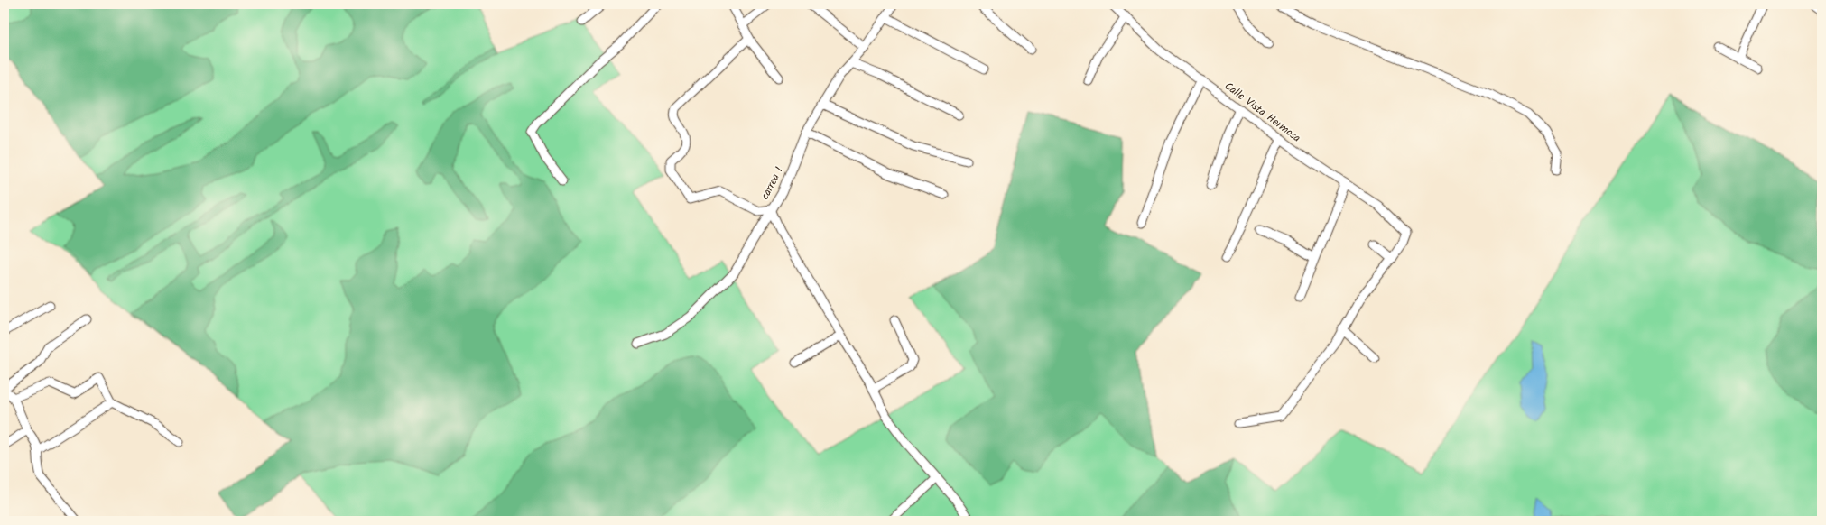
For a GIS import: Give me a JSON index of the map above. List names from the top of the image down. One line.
{"streets":{"street":["Calle Vista Hermosa","carrea 1"]}}
